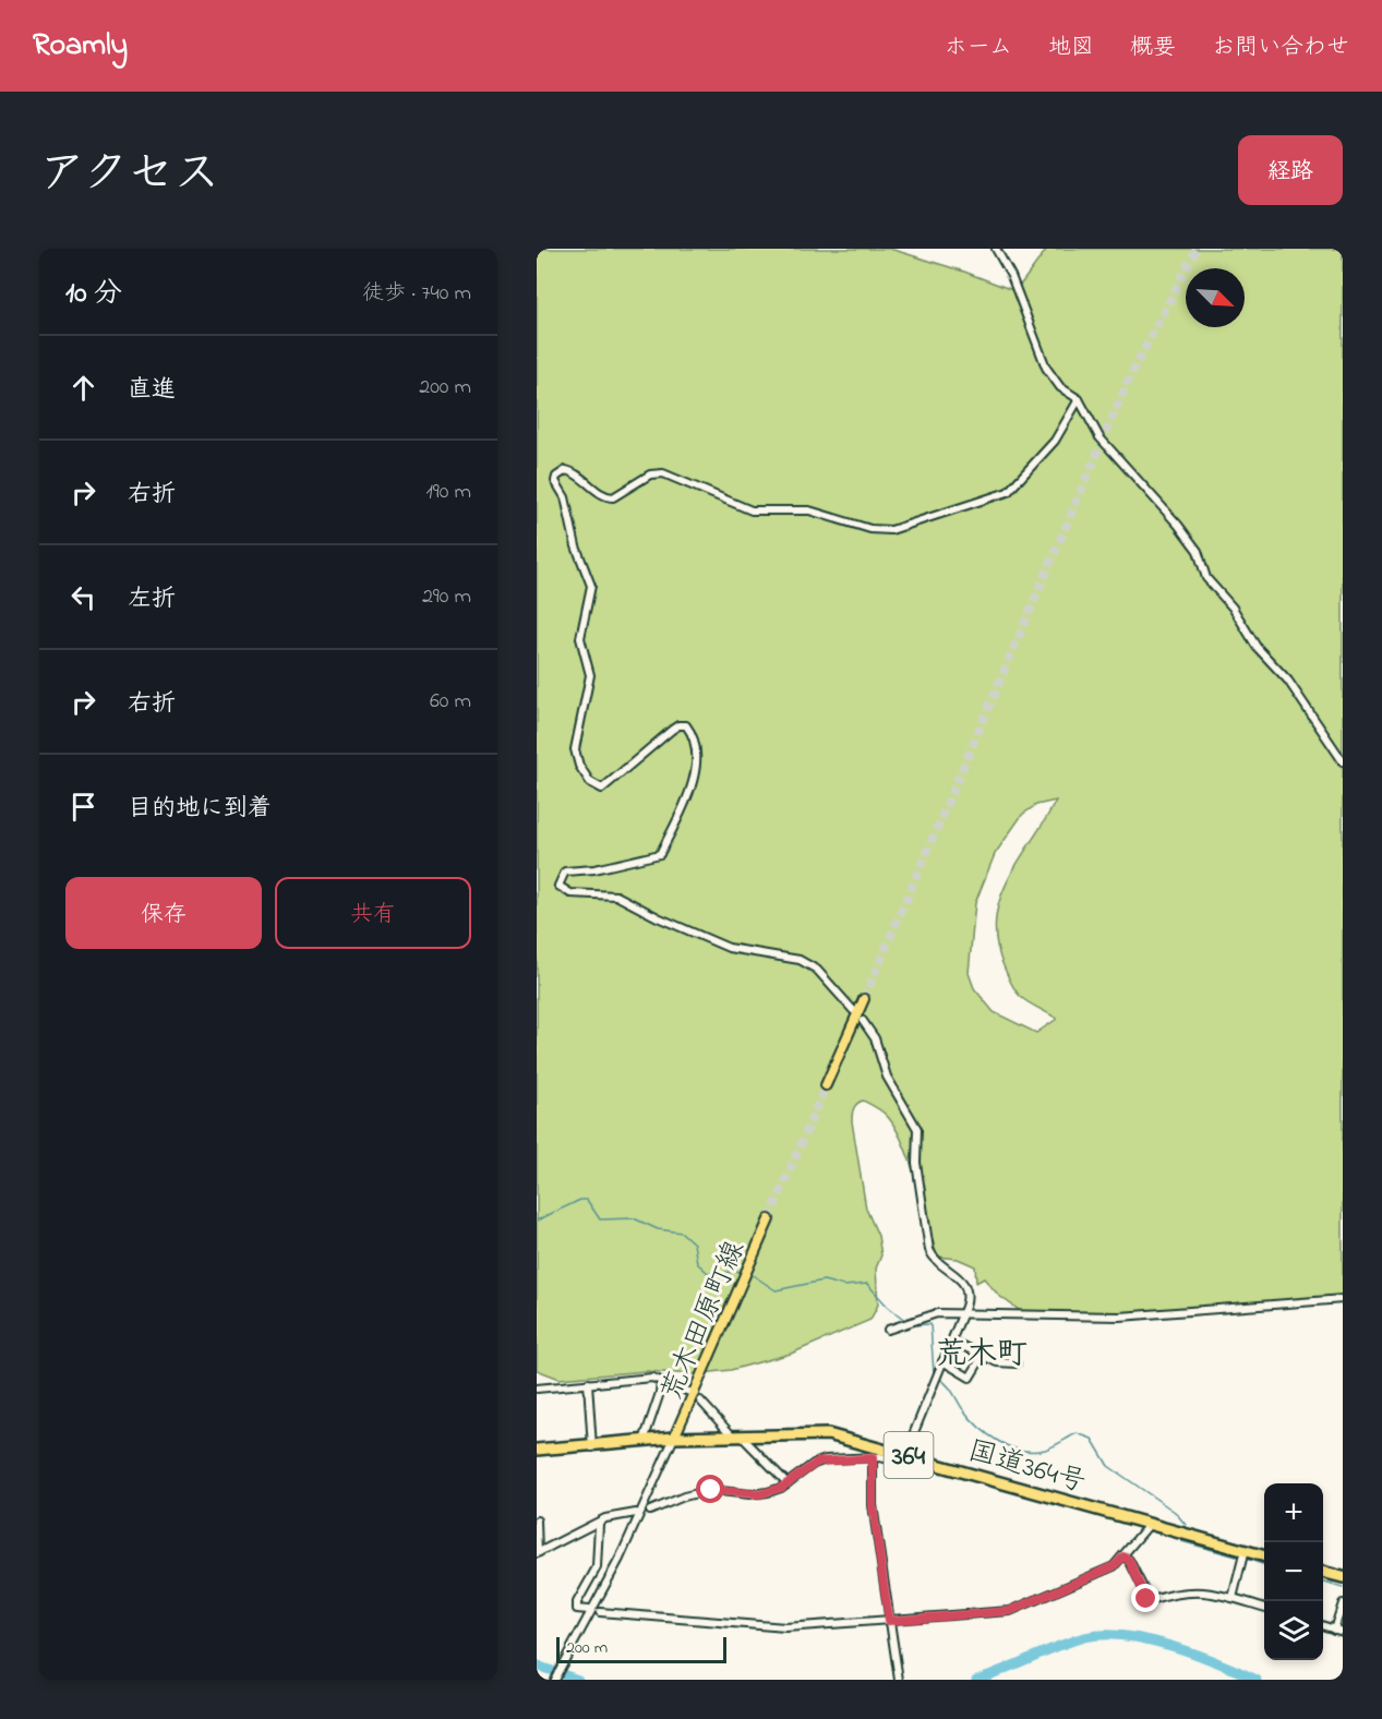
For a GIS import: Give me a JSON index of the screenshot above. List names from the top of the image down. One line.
{"streets":{"highway":["364","国道364号"],"main road":["荒木田原町線"]},"crossings":[["荒木田原町線","国道364号"]],"districts":["荒木町"],"scale_bar":"200 m","north":"bottom right","page":{"header":"Roamly","nav":["ホーム","地図","概要","お問い合わせ"],"title":"アクセス","buttons":["経路",["保存","共有"]],"heading":["10 分","徒歩 · 740 m"],"list":[["直進","200 m"],["右折","190 m"],["左折","290 m"],["右折","60 m"],"目的地に到着"],"map_buttons":["+","−"],"scale":"200 m"}}
